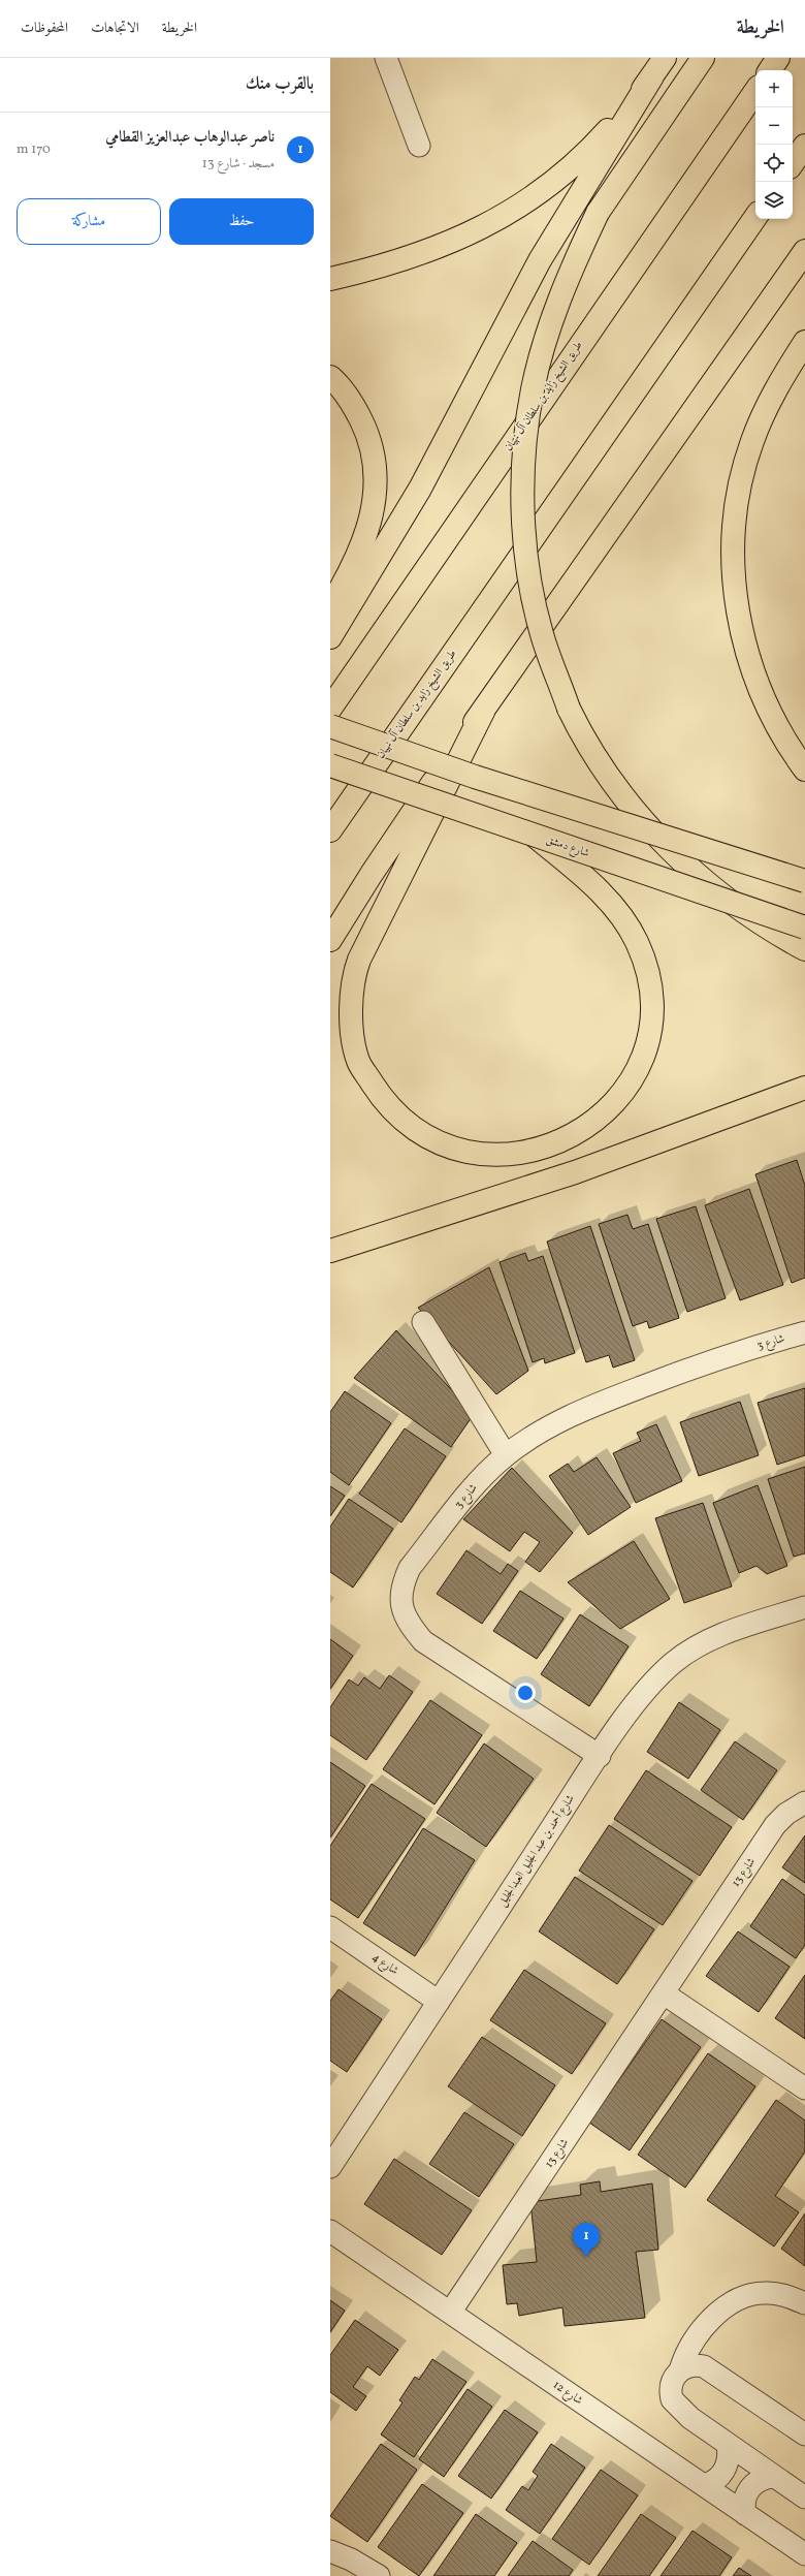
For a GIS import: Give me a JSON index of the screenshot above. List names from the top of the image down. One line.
{"streets":{"main road":["طريق الشيخ زايد بن سلطان آل نهيان","شارع دمشق"],"street":["شارع 3","شارع أحمد بن عبد الجليل العبدالجليل","شارع 13","شارع 4","شارع 12"]},"crossings":[["شارع 3","شارع أحمد بن عبد الجليل العبدالجليل"],["شارع أحمد بن عبد الجليل العبدالجليل","شارع 4"],["شارع 13","شارع 12"]],"page":{"header":"الخريطة","nav":["الخريطة","الاتجاهات","المحفوظات"],"heading":"بالقرب منك","map_buttons":["+","−"],"list":[{"mark":"1","name":"ناصر عبدالوهاب عبدالعزيز القطامي","note":"مسجد · شارع 13","value":"170 m"}],"buttons":["حفظ","مشاركة"],"pins":"1"}}
